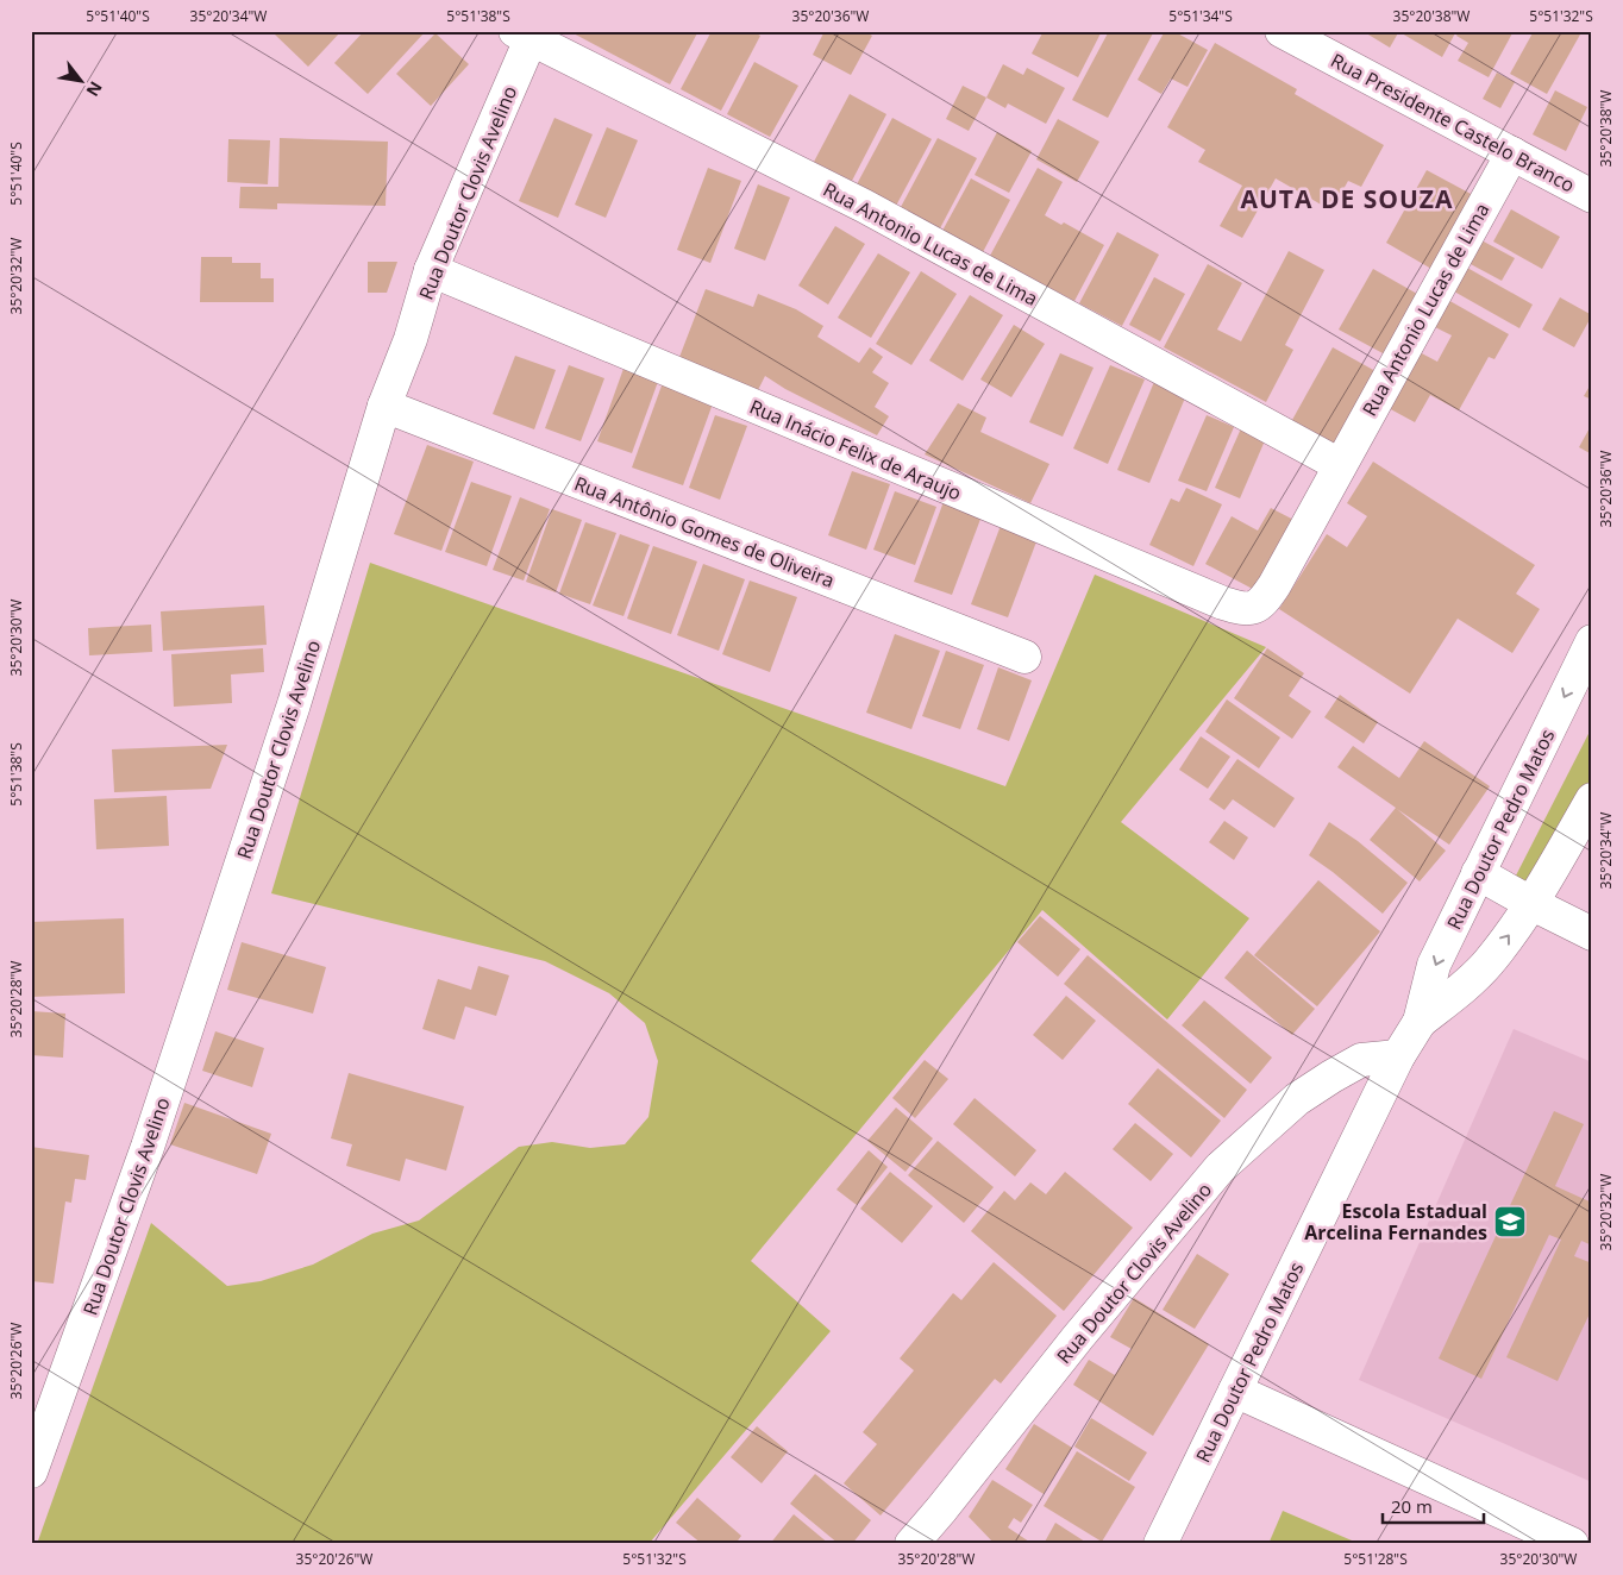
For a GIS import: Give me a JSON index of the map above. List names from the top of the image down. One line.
{"streets":{"street":["Rua Presidente Castelo Branco","Rua Doutor Clovis Avelino","Rua Antonio Lucas de Lima","Rua Inácio Felix de Araujo","Rua Antônio Gomes de Oliveira","Rua Doutor Pedro Matos"]},"crossings":[["Rua Presidente Castelo Branco","Rua Antonio Lucas de Lima"],["Rua Doutor Clovis Avelino","Rua Antonio Lucas de Lima"],["Rua Doutor Clovis Avelino","Rua Inácio Felix de Araujo"],["Rua Doutor Clovis Avelino","Rua Antônio Gomes de Oliveira"],["Rua Doutor Clovis Avelino","Rua Doutor Pedro Matos"],["Rua Antonio Lucas de Lima","Rua Inácio Felix de Araujo"]],"districts":["AUTA DE SOUZA"],"places":{"school or university":["Escola Estadual Arcelina Fernandes"]},"scale_bar":"20 m","north":"bottom right","coordinates":["5°51'40\"S","35°20'34\"W","5°51'38\"S","35°20'36\"W","5°51'34\"S","35°20'38\"W","5°51'32\"S","35°20'32\"W","35°20'30\"W","35°20'28\"W","35°20'26\"W","5°51'28\"S"]}
